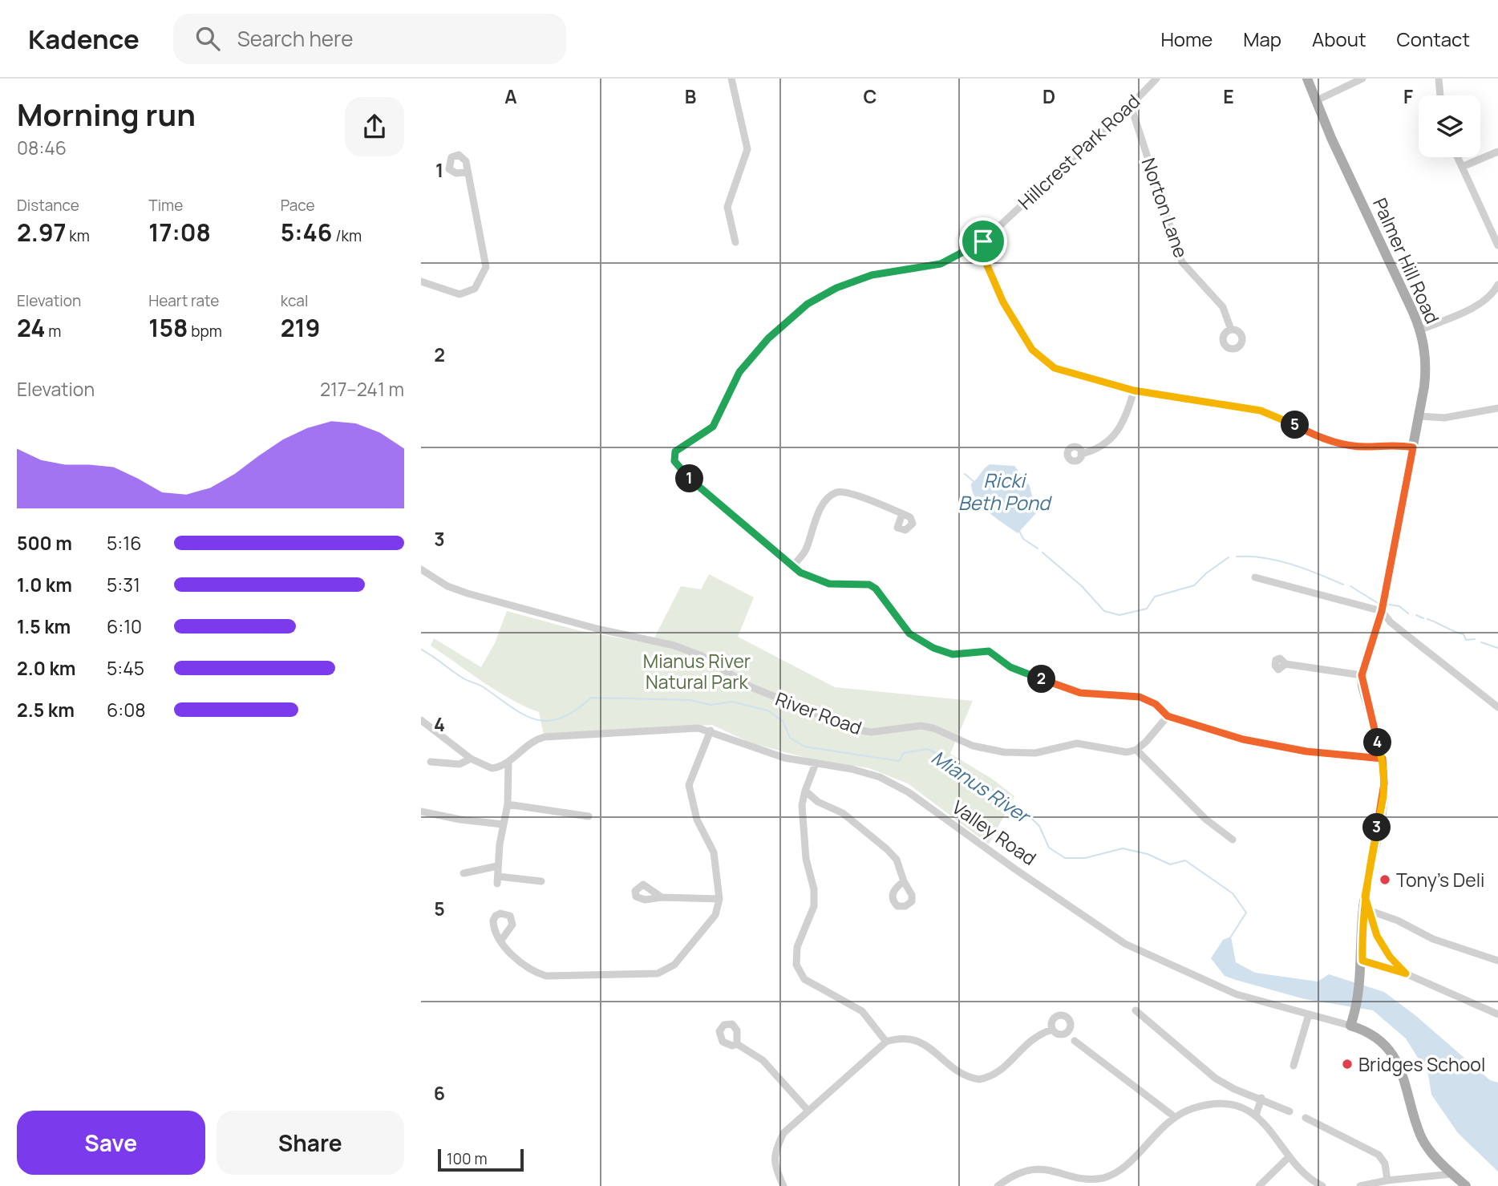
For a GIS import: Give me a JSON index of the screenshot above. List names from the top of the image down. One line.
{"streets":{"main road":["Palmer Hill Road","Valley Road"],"street":["Hillcrest Park Road","Norton Lane","River Road"]},"crossings":[["Hillcrest Park Road","Norton Lane"],["Palmer Hill Road","Valley Road"]],"water":["Ricki Beth Pond","Mianus River"],"parks":["Mianus River Natural Park"],"places":["Tony's Deli","Bridges School"],"scale_bar":"100 m","page":{"header":"Kadence","search":"Search here","nav":["Home","Map","About","Contact"],"heading":["Morning run","08:46"],"stats":[["Distance","2.97 km"],["Time","17:08"],["Pace","5:46 /km"],["Elevation","24 m"],["Heart rate","158 bpm"],["kcal","219"]],"chart":["Elevation","217–241 m"],"pins":["5","1","2","4","3"],"list":[{"name":"500 m","note":"5:16"},{"name":"1.0 km","note":"5:31"},{"name":"1.5 km","note":"6:10"},{"name":"2.0 km","note":"5:45"},{"name":"2.5 km","note":"6:08"}],"buttons":["Save","Share"],"scale":"100 m"},"grid":{"columns":["A","B","C","D","E","F"],"rows":["1","2","3","4","5","6"]}}
